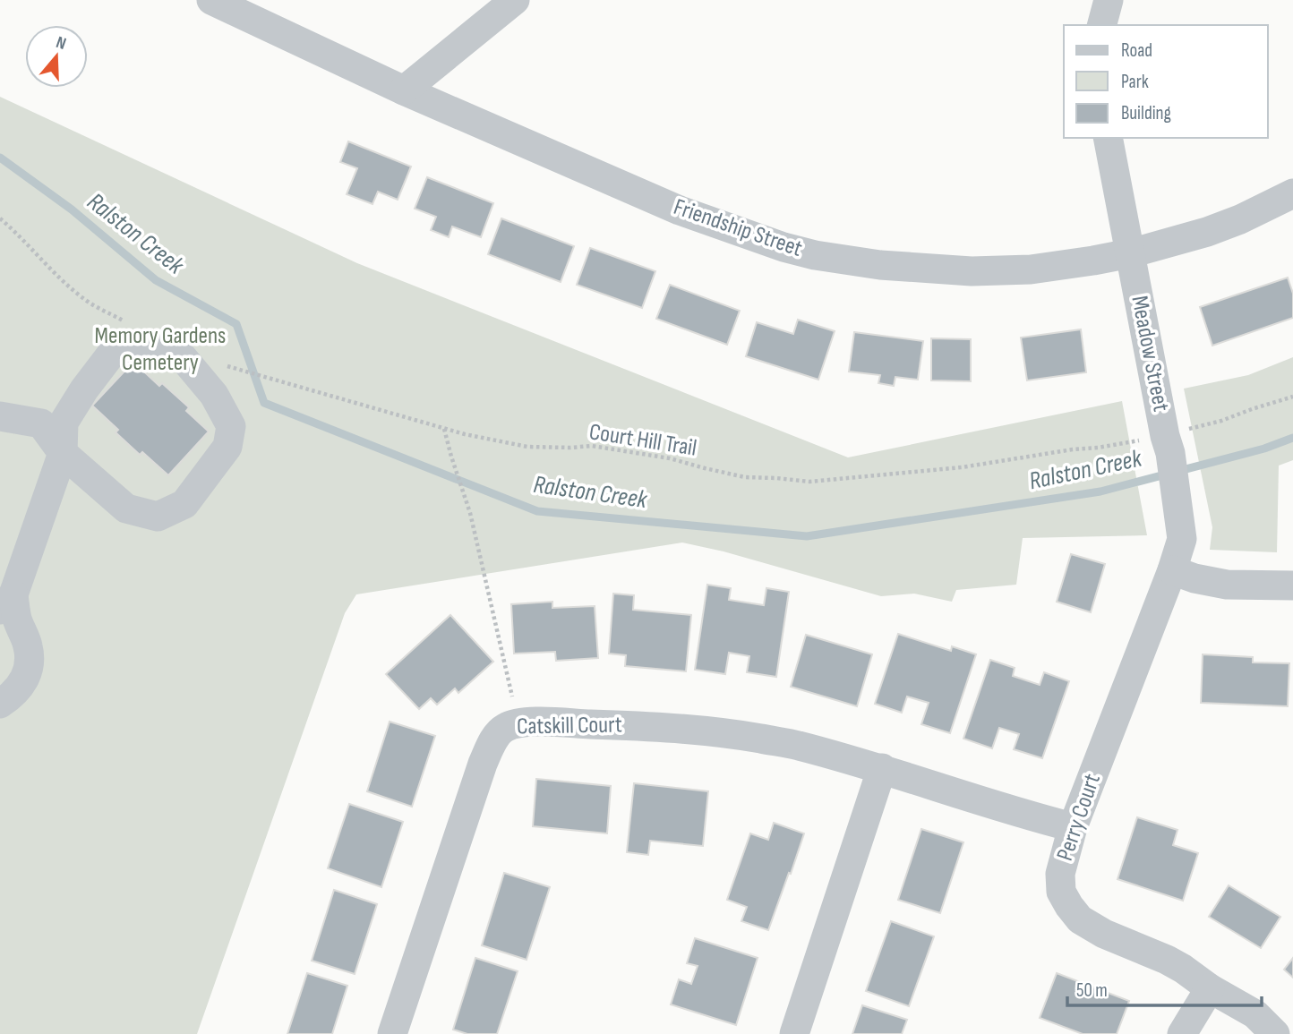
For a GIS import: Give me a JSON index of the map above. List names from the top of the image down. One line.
{"streets":{"street":["Friendship Street","Meadow Street","Catskill Court","Perry Court"],"path":["Court Hill Trail"]},"crossings":[["Friendship Street","Meadow Street"],["Meadow Street","Court Hill Trail"],["Meadow Street","Perry Court"],["Catskill Court","Perry Court"]],"water":["Ralston Creek"],"parks":["Memory Gardens Cemetery"],"legend":["Road","Park","Building"],"scale_bar":"50 m","north":"top"}
